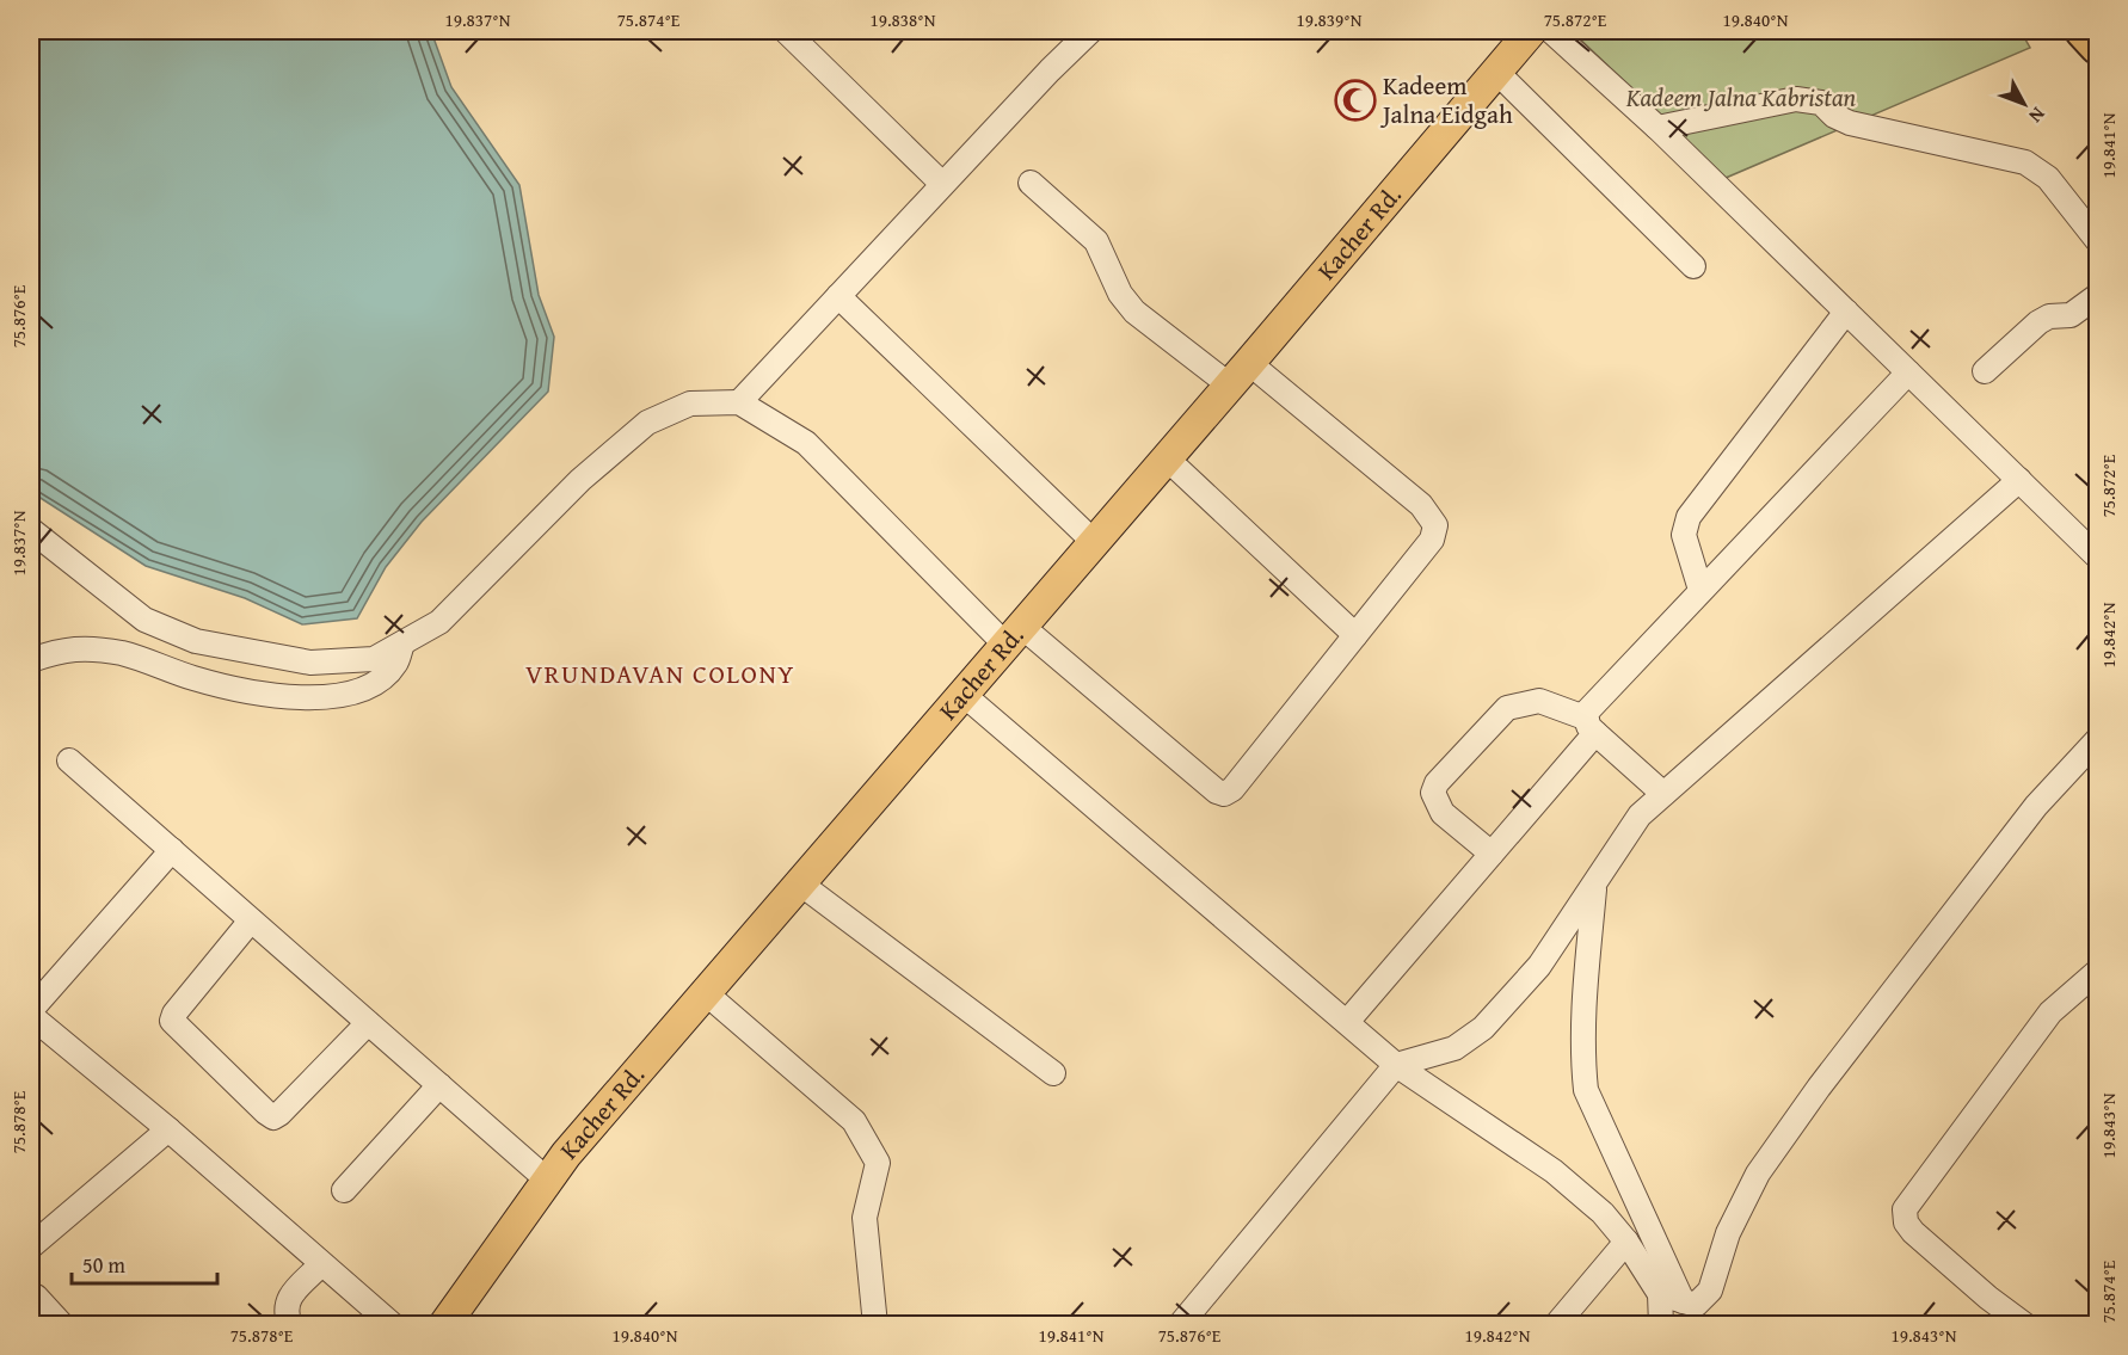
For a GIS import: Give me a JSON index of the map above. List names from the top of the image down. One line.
{"streets":{"main road":["Kacher Rd."]},"districts":["VRUNDAVAN COLONY"],"parks":["Kadeem Jalna Kabristan"],"places":{"mosque":["Kadeem Jalna Eidgah"]},"scale_bar":"50 m","north":"bottom right","coordinates":["19.837°N","75.874°E","19.838°N","19.839°N","75.872°E","19.840°N","19.841°N","75.876°E","19.842°N","75.878°E","19.843°N"]}
